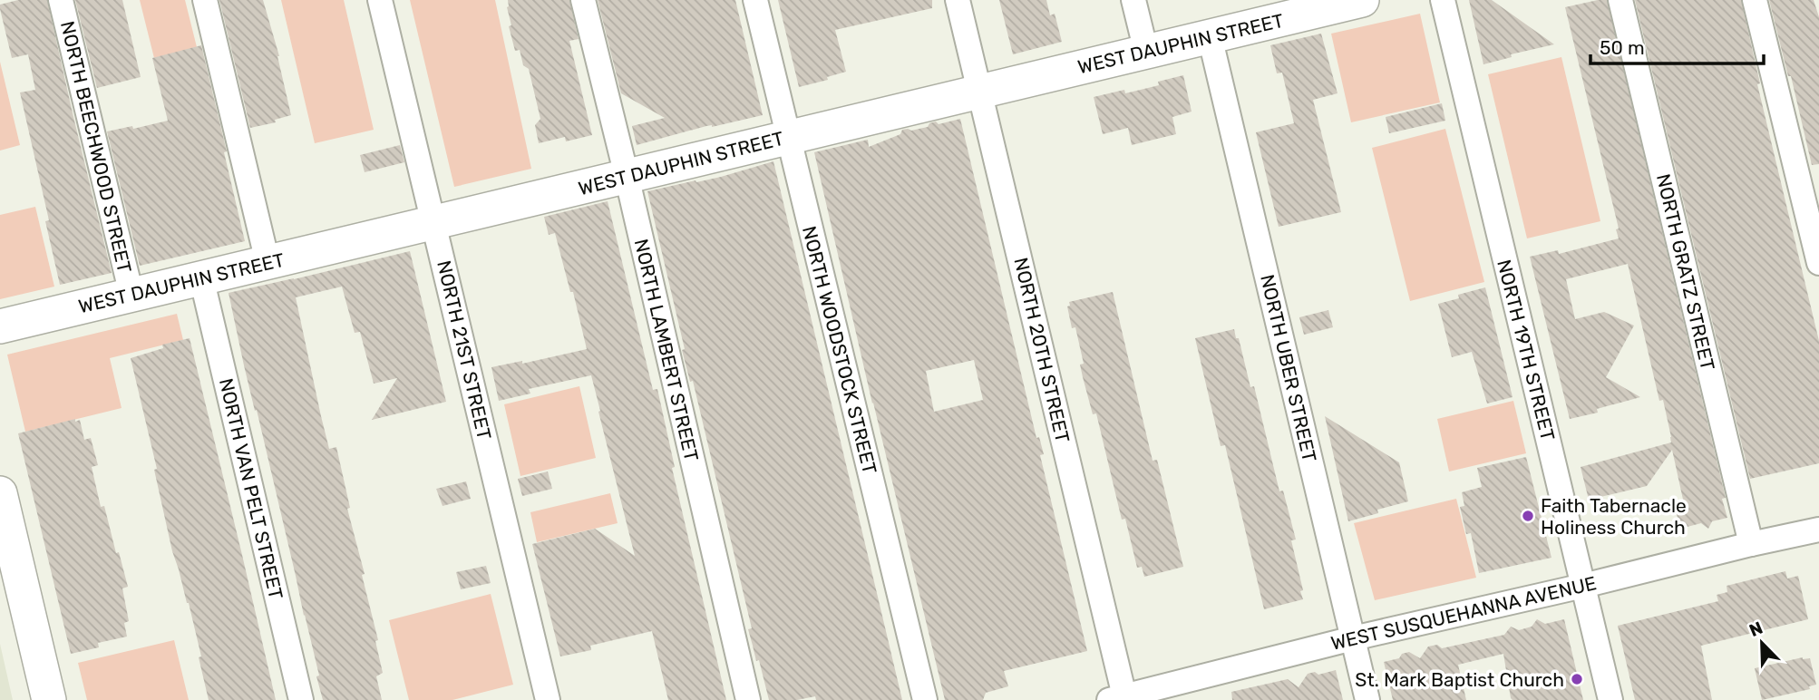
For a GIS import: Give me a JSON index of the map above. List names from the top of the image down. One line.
{"streets":{"street":["WEST DAUPHIN STREET","NORTH BEECHWOOD STREET","NORTH GRATZ STREET","NORTH 21ST STREET","NORTH LAMBERT STREET","NORTH WOODSTOCK STREET","NORTH 20TH STREET","NORTH 19TH STREET","NORTH UBER STREET","NORTH VAN PELT STREET","WEST SUSQUEHANNA AVENUE"]},"crossings":[["WEST DAUPHIN STREET","NORTH BEECHWOOD STREET"],["WEST DAUPHIN STREET","NORTH 21ST STREET"],["WEST DAUPHIN STREET","NORTH LAMBERT STREET"],["WEST DAUPHIN STREET","NORTH WOODSTOCK STREET"],["WEST DAUPHIN STREET","NORTH 20TH STREET"],["WEST DAUPHIN STREET","NORTH UBER STREET"],["WEST DAUPHIN STREET","NORTH VAN PELT STREET"],["NORTH GRATZ STREET","WEST SUSQUEHANNA AVENUE"],["NORTH 20TH STREET","WEST SUSQUEHANNA AVENUE"],["NORTH 19TH STREET","WEST SUSQUEHANNA AVENUE"],["NORTH UBER STREET","WEST SUSQUEHANNA AVENUE"]],"places":["Faith Tabernacle Holiness Church","St. Mark Baptist Church"],"scale_bar":"50 m","north":"top left"}
